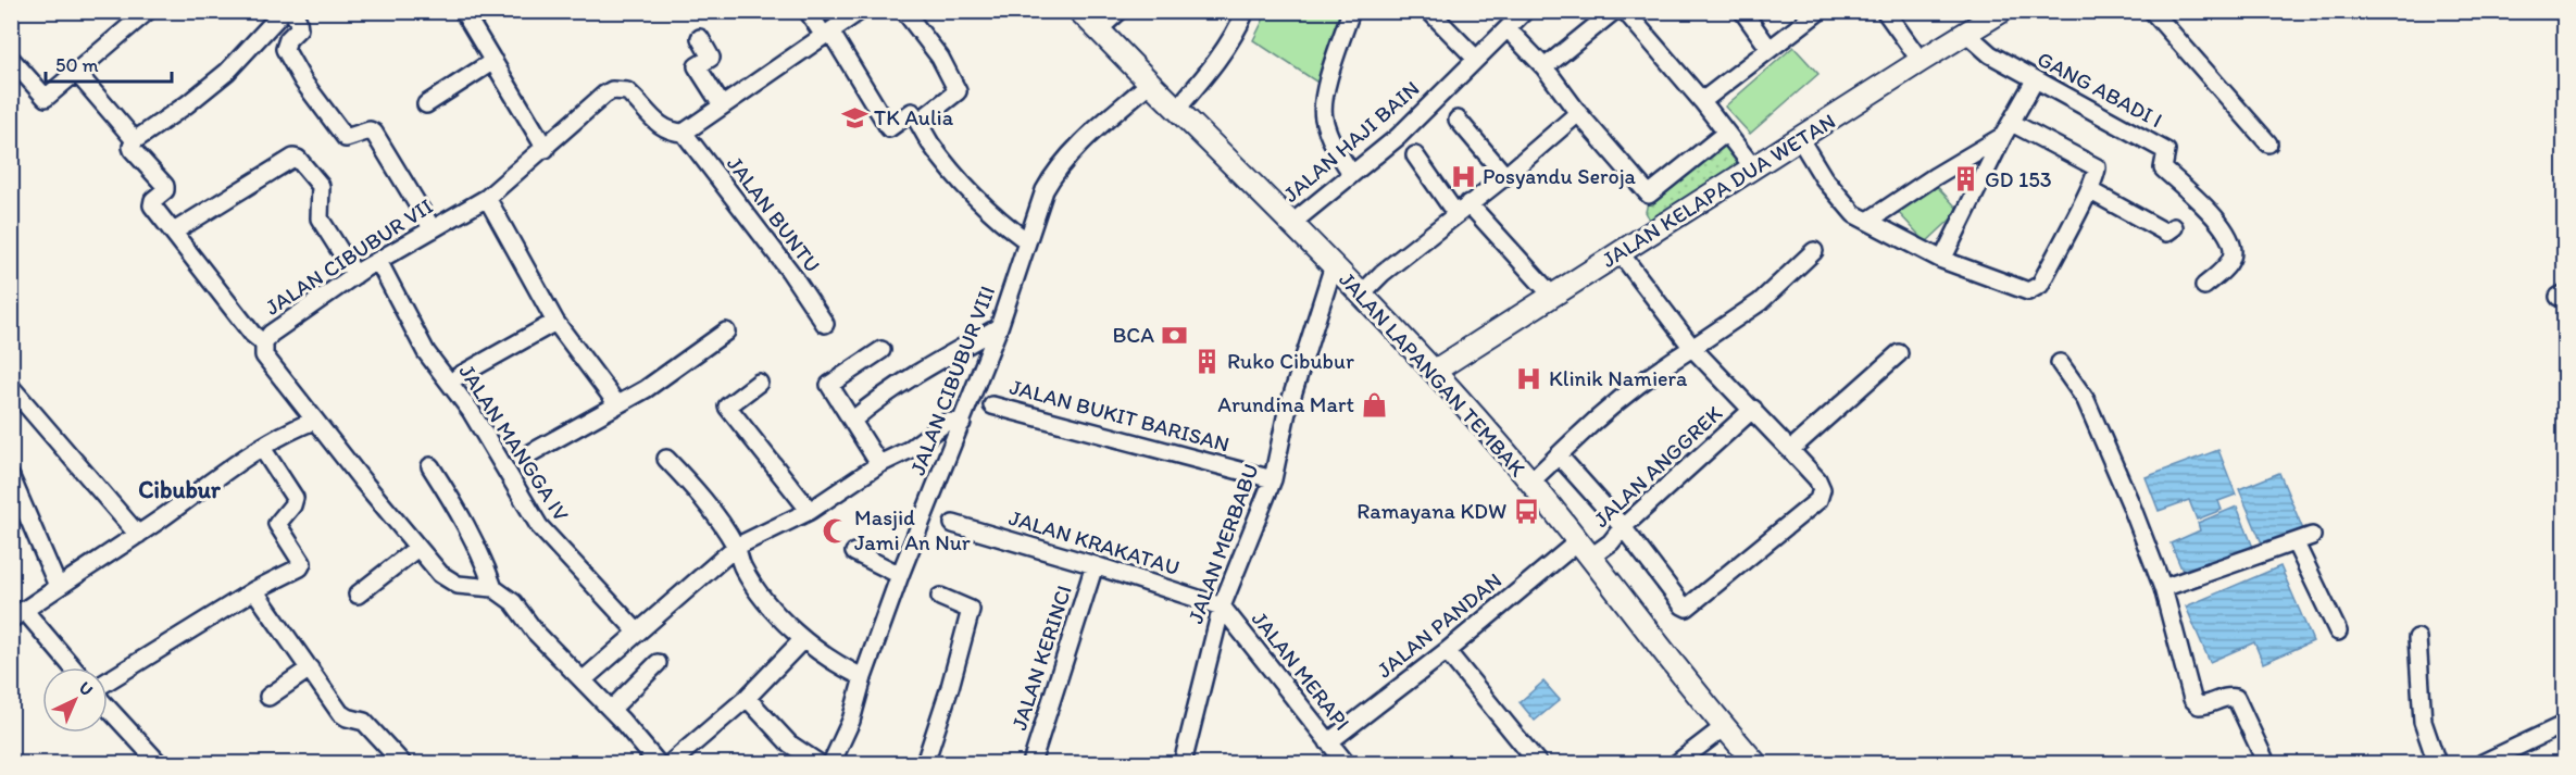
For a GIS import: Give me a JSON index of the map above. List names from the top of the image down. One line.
{"streets":{"street":["GANG ABADI I","JALAN HAJI BAIN","JALAN KELAPA DUA WETAN","JALAN BUNTU","JALAN CIBUBUR VII","JALAN LAPANGAN TEMBAK","JALAN CIBUBUR VIII","JALAN BUKIT BARISAN","JALAN MANGGA IV","JALAN ANGGREK","JALAN KRAKATAU","JALAN MERBABU","JALAN PANDAN","JALAN KERINCI","JALAN MERAPI"]},"crossings":[["GANG ABADI I","JALAN KELAPA DUA WETAN"],["JALAN HAJI BAIN","JALAN LAPANGAN TEMBAK"],["JALAN KELAPA DUA WETAN","JALAN LAPANGAN TEMBAK"],["JALAN KELAPA DUA WETAN","JALAN ANGGREK"],["JALAN BUNTU","JALAN CIBUBUR VII"],["JALAN CIBUBUR VII","JALAN MANGGA IV"],["JALAN LAPANGAN TEMBAK","JALAN CIBUBUR VIII"],["JALAN LAPANGAN TEMBAK","JALAN ANGGREK"],["JALAN LAPANGAN TEMBAK","JALAN MERBABU"],["JALAN LAPANGAN TEMBAK","JALAN PANDAN"],["JALAN BUKIT BARISAN","JALAN MERBABU"],["JALAN ANGGREK","JALAN PANDAN"],["JALAN KRAKATAU","JALAN MERBABU"],["JALAN KRAKATAU","JALAN KERINCI"],["JALAN KRAKATAU","JALAN MERAPI"],["JALAN MERBABU","JALAN MERAPI"],["JALAN PANDAN","JALAN MERAPI"]],"districts":["Cibubur"],"places":{"school or university":["TK Aulia"],"hospital":["Posyandu Seroja","Klinik Namiera"],"building":["GD 153","Ruko Cibubur"],"bank":["BCA"],"shop":["Arundina Mart"],"bus stop":["Ramayana KDW"],"mosque":["Masjid Jami An Nur"]},"scale_bar":"50 m","north":"top right"}
